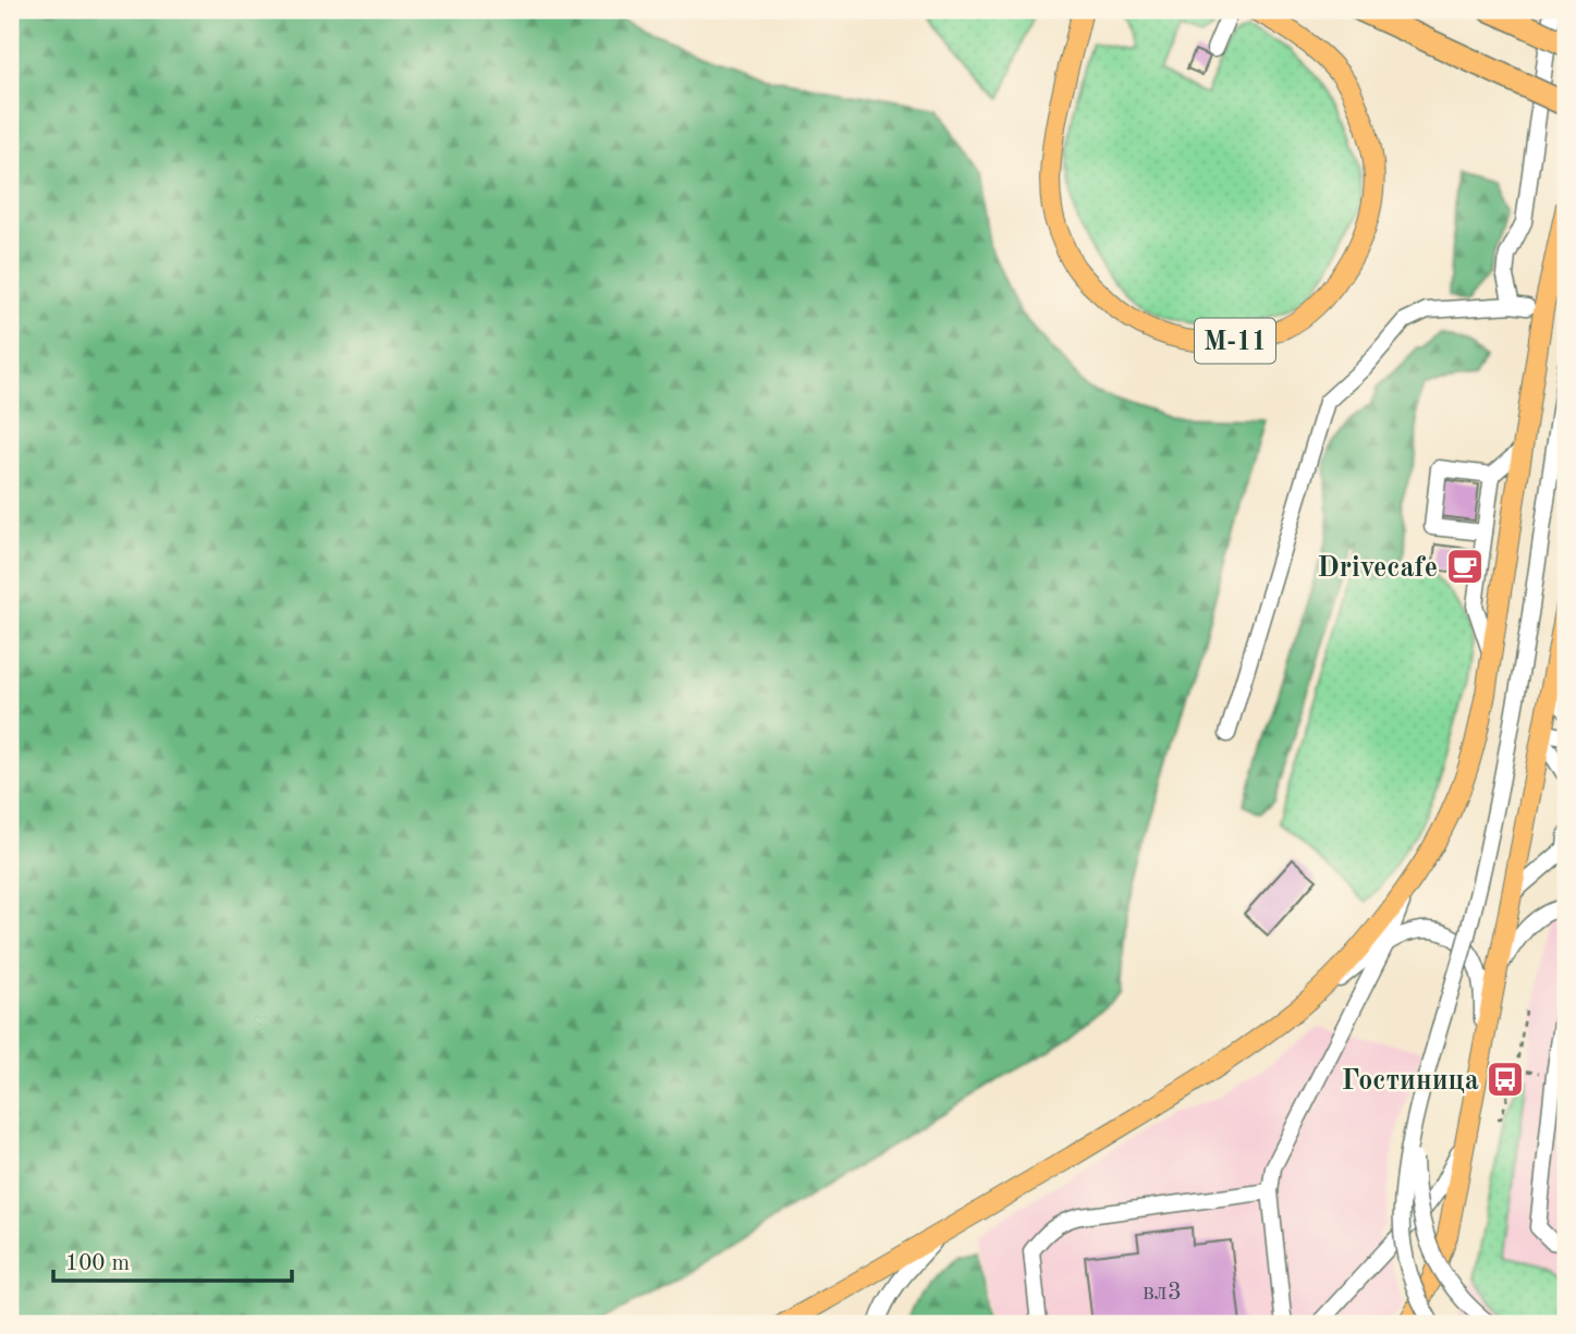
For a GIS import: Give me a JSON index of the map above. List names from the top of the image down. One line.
{"streets":{"main road":["М-11"]},"places":{"cafe":["Drivecafe"],"bus stop":["Гостиница"]},"house_numbers":["вл3"],"scale_bar":"100 m"}
